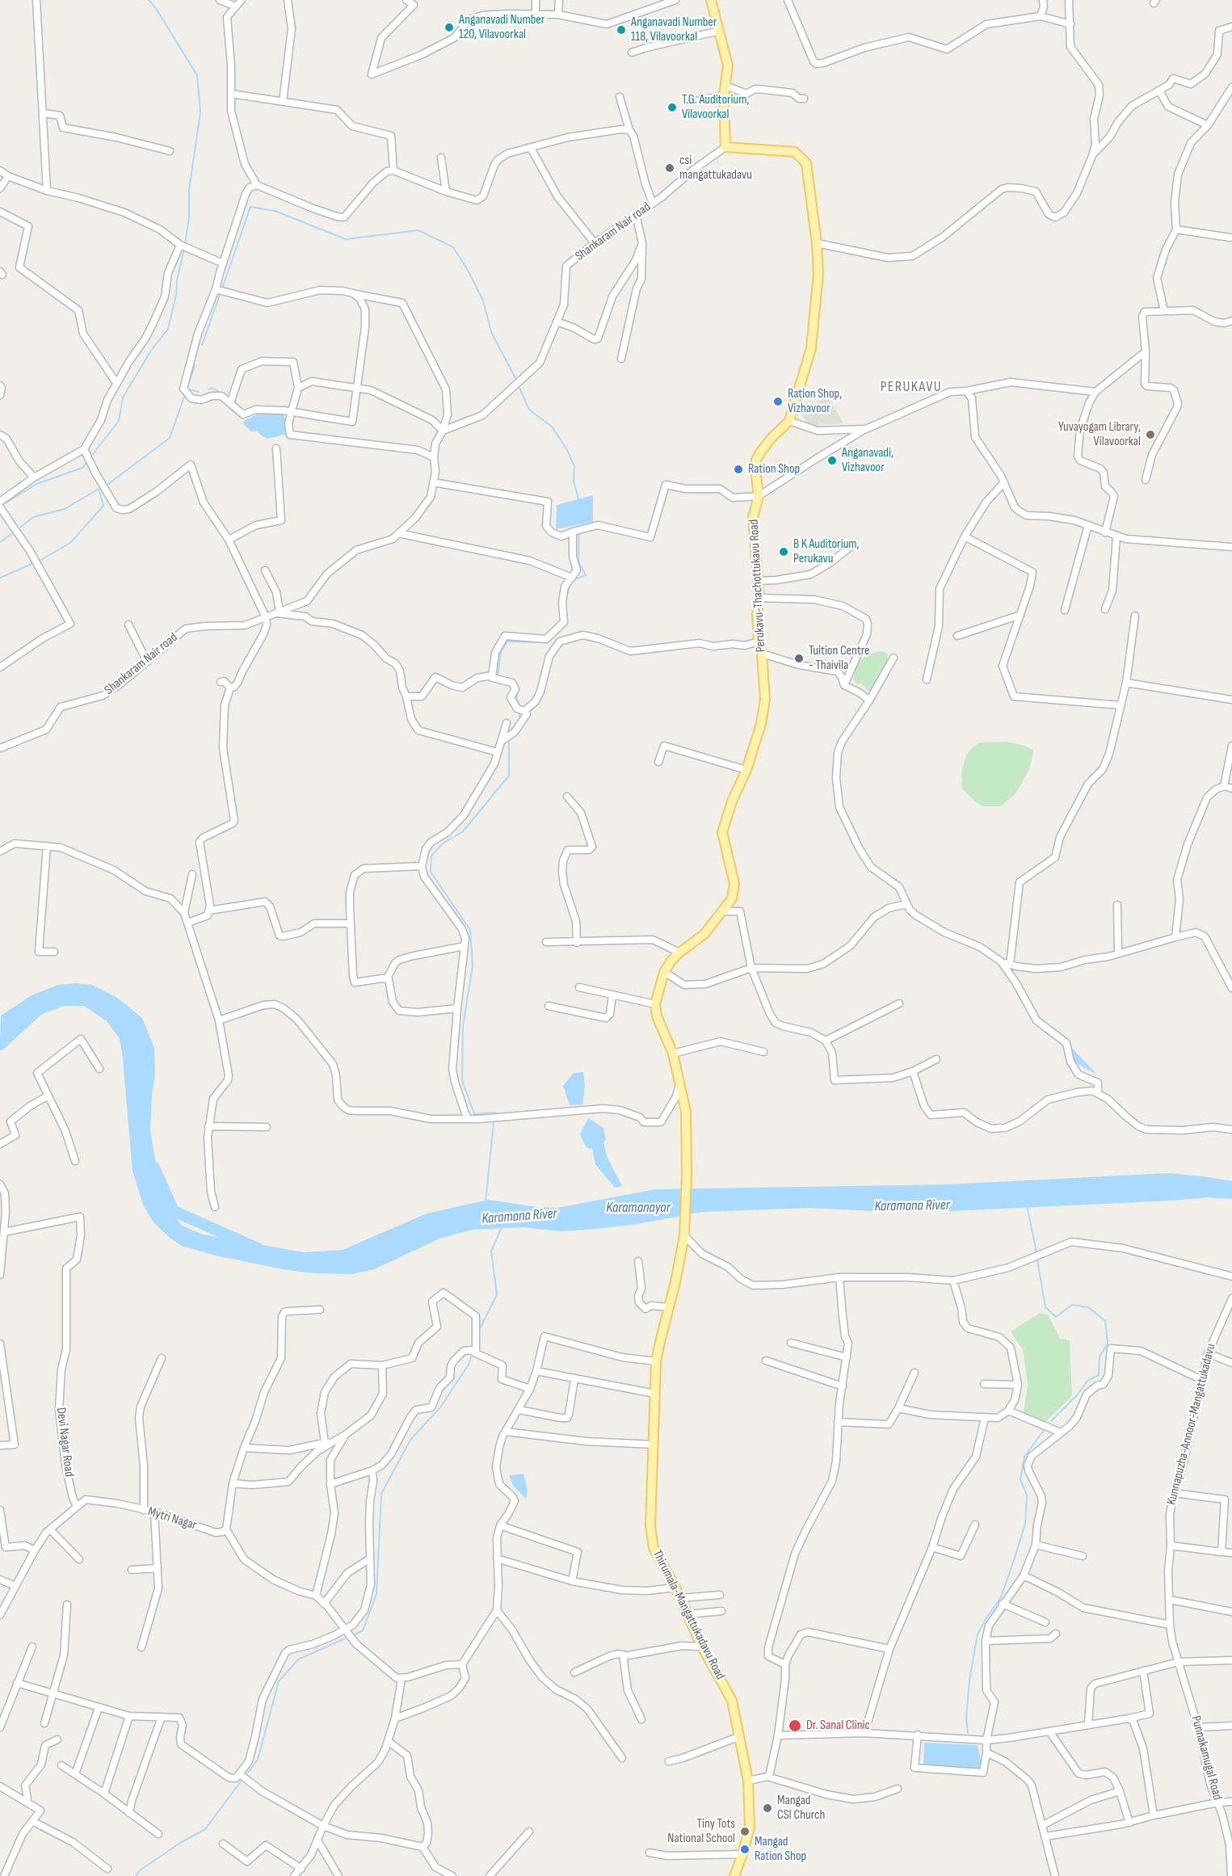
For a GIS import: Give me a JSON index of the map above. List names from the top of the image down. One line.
{"streets":{"main road":["Perukavu-Thachottukavu Road","Thirumala-Mangattukadavu Road"],"street":["Shankaram Nair road","Kunnapuzha-Annoor-Mangattukadavu","Devi Nagar Road","Mytri Nagar","Punnakamugal Road"]},"crossings":[["Shankaram Nair road","Perukavu-Thachottukavu Road"],["Kunnapuzha-Annoor-Mangattukadavu","Punnakamugal Road"],["Devi Nagar Road","Mytri Nagar"]],"districts":["PERUKAVU"],"water":["Karamana River","Karamanayar"],"places":["Anganavadi Number 120, Vilavoorkal","Anganavadi Number 118, Vilavoorkal","T.G. Auditorium, Vilavoorkal","csi mangattukadavu","Ration Shop, Vizhavoor","Yuvayogam Library, Vilavoorkal","Anganavadi, Vizhavoor","Ration Shop","B K Auditorium, Perukavu","Tuition Centre - Thaivila","Dr. Sanal Clinic","Mangad CSI Church","Tiny Tots National School","Mangad Ration Shop"]}
